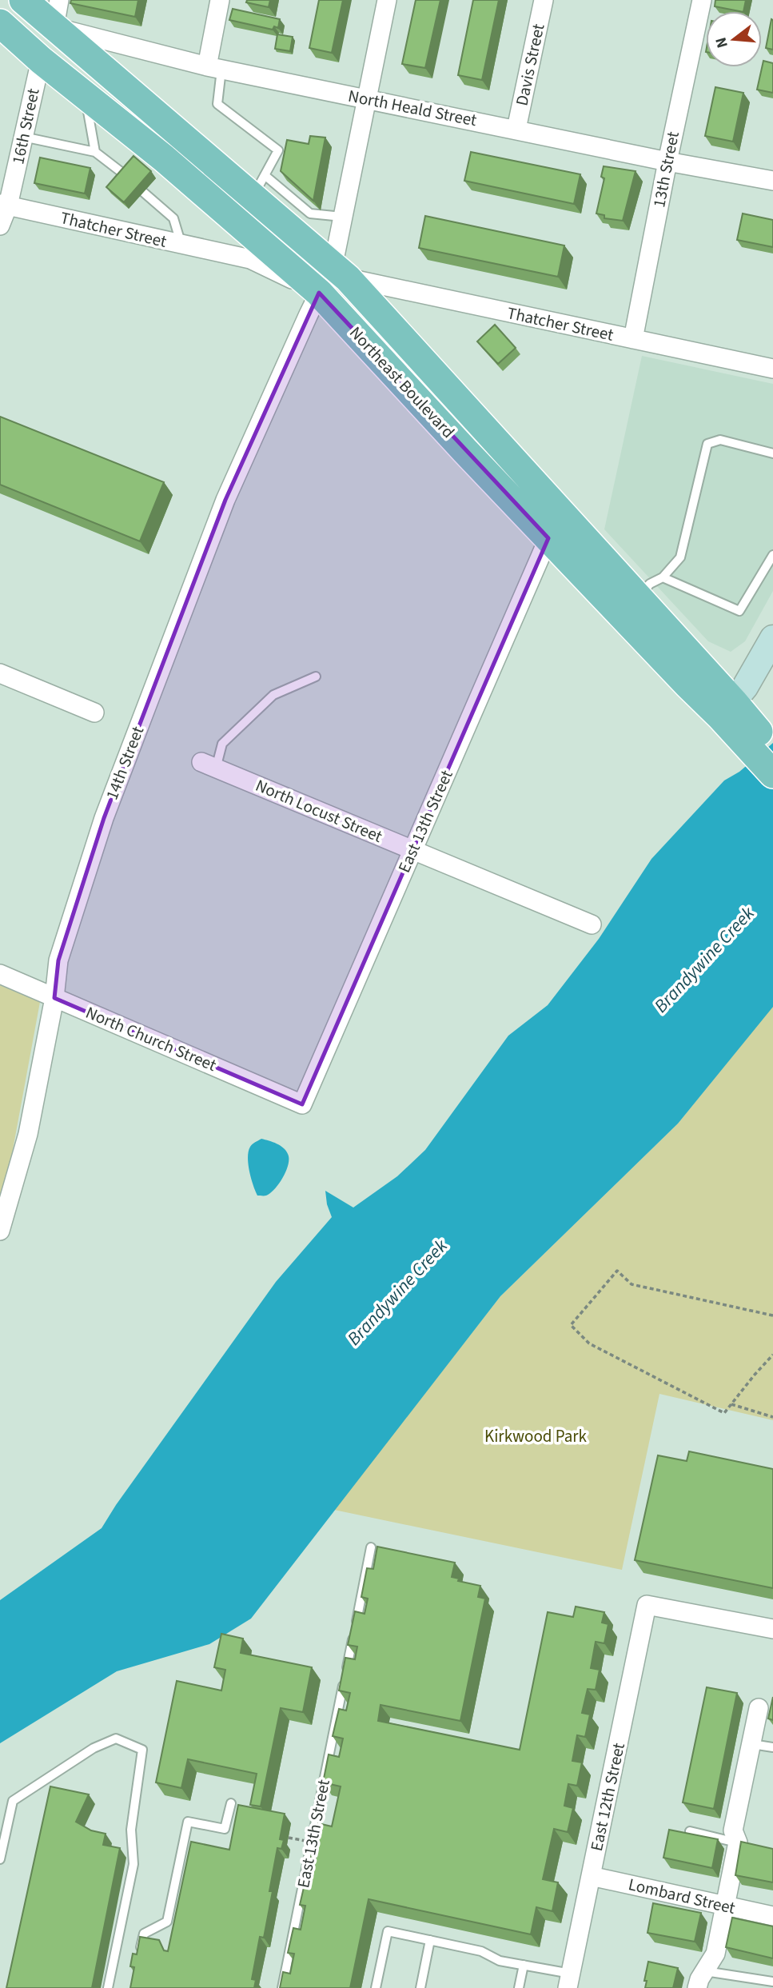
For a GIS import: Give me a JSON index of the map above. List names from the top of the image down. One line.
{"streets":{"main road":["Northeast Boulevard"],"street":["Davis Street","North Heald Street","16th Street","13th Street","Thatcher Street","14th Street","North Locust Street","East 13th Street","North Church Street","East 12th Street","Lombard Street"]},"crossings":[["Davis Street","North Heald Street"],["North Heald Street","13th Street"],["North Heald Street","Northeast Boulevard"],["North Heald Street","14th Street"],["16th Street","Thatcher Street"],["16th Street","Northeast Boulevard"],["13th Street","Thatcher Street"],["Thatcher Street","Northeast Boulevard"],["Thatcher Street","14th Street"],["Northeast Boulevard","14th Street"],["Northeast Boulevard","East 13th Street"],["14th Street","North Church Street"],["North Locust Street","East 13th Street"],["East 13th Street","North Church Street"],["East 12th Street","Lombard Street"]],"water":["Brandywine Creek"],"parks":["Kirkwood Park"],"north":"left"}
